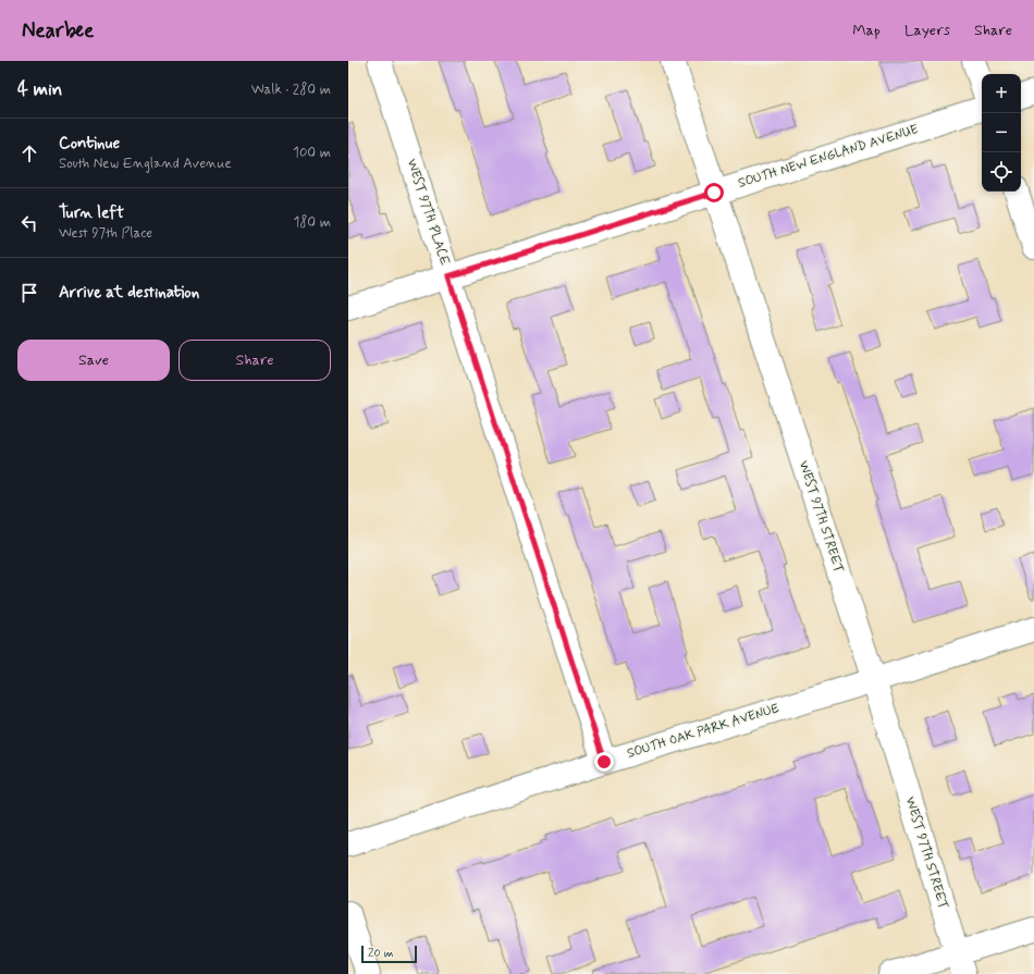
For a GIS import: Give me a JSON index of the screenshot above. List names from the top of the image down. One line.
{"streets":{"street":["SOUTH NEW ENGLAND AVENUE","WEST 97TH PLACE","WEST 97TH STREET","SOUTH OAK PARK AVENUE"]},"crossings":[["SOUTH NEW ENGLAND AVENUE","WEST 97TH PLACE"],["SOUTH NEW ENGLAND AVENUE","WEST 97TH STREET"],["WEST 97TH PLACE","SOUTH OAK PARK AVENUE"],["WEST 97TH STREET","SOUTH OAK PARK AVENUE"]],"scale_bar":"20 m","page":{"header":"Nearbee","nav":["Map","Layers","Share"],"heading":["4 min","Walk · 280 m"],"map_buttons":["+","−"],"list":[["Continue","South New England Avenue","100 m"],["Turn left","West 97th Place","180 m"],"Arrive at destination"],"buttons":["Save","Share"],"scale":"20 m"}}
